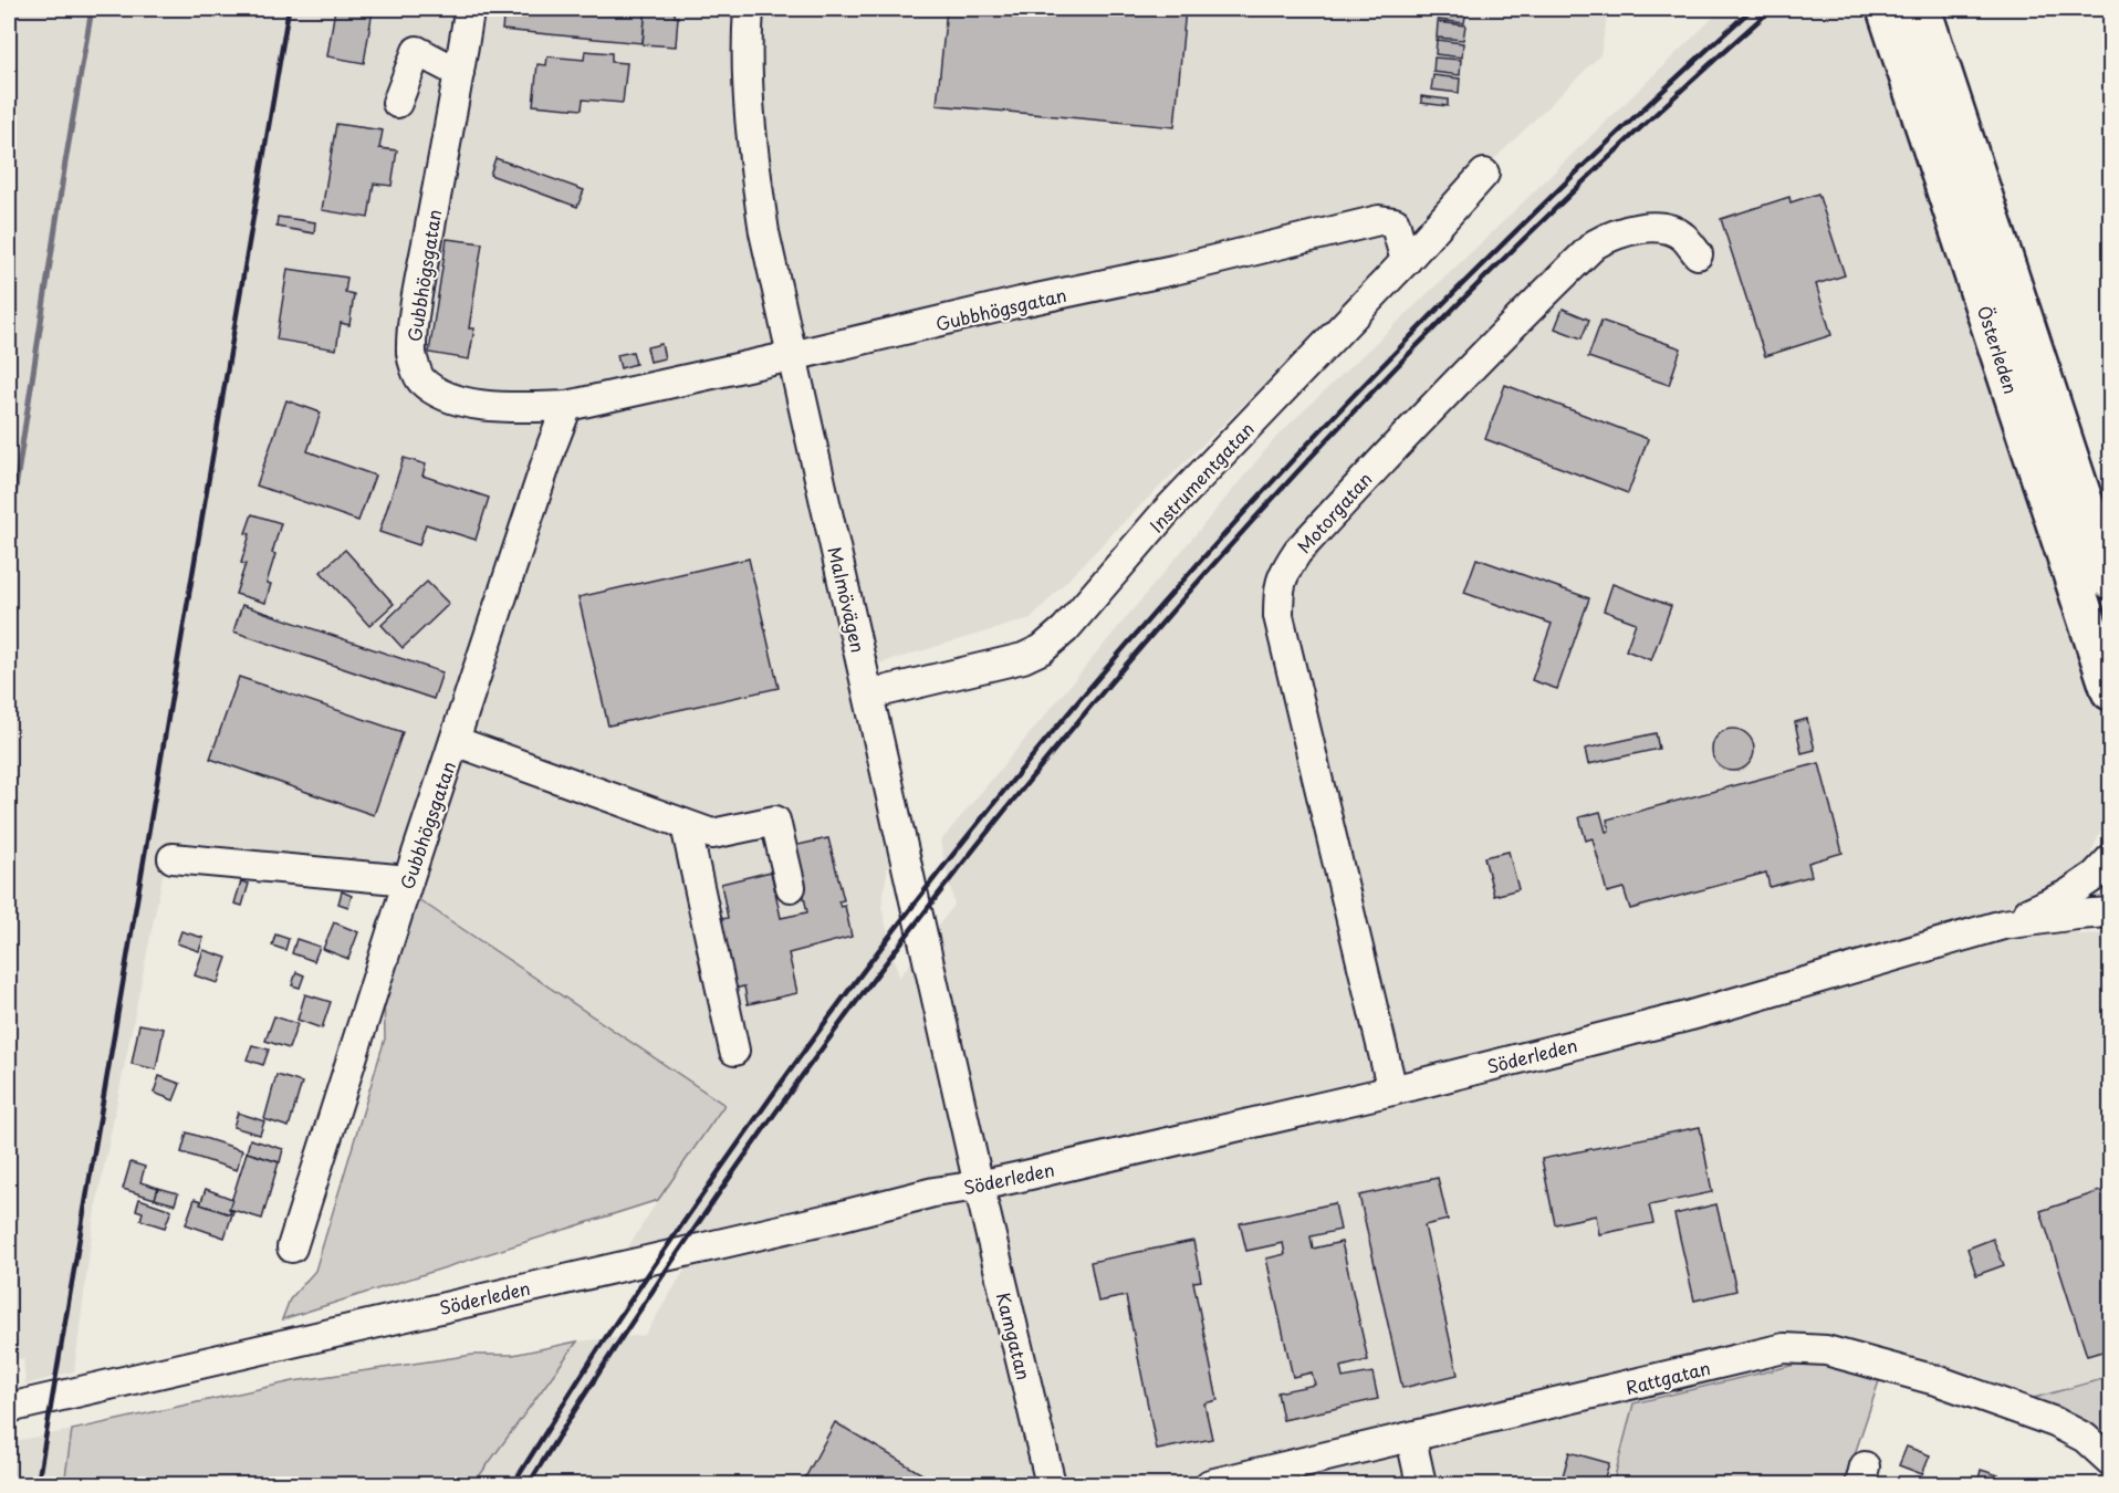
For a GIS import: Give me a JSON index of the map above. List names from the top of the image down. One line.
{"streets":{"main road":["Österleden"],"street":["Gubbhögsgatan","Instrumentgatan","Motorgatan","Malmövägen","Söderleden","Kamgatan","Rattgatan"]},"crossings":[["Gubbhögsgatan","Instrumentgatan"],["Gubbhögsgatan","Malmövägen"],["Instrumentgatan","Malmövägen"],["Motorgatan","Söderleden"],["Malmövägen","Söderleden"],["Malmövägen","Kamgatan"],["Söderleden","Kamgatan"]]}
